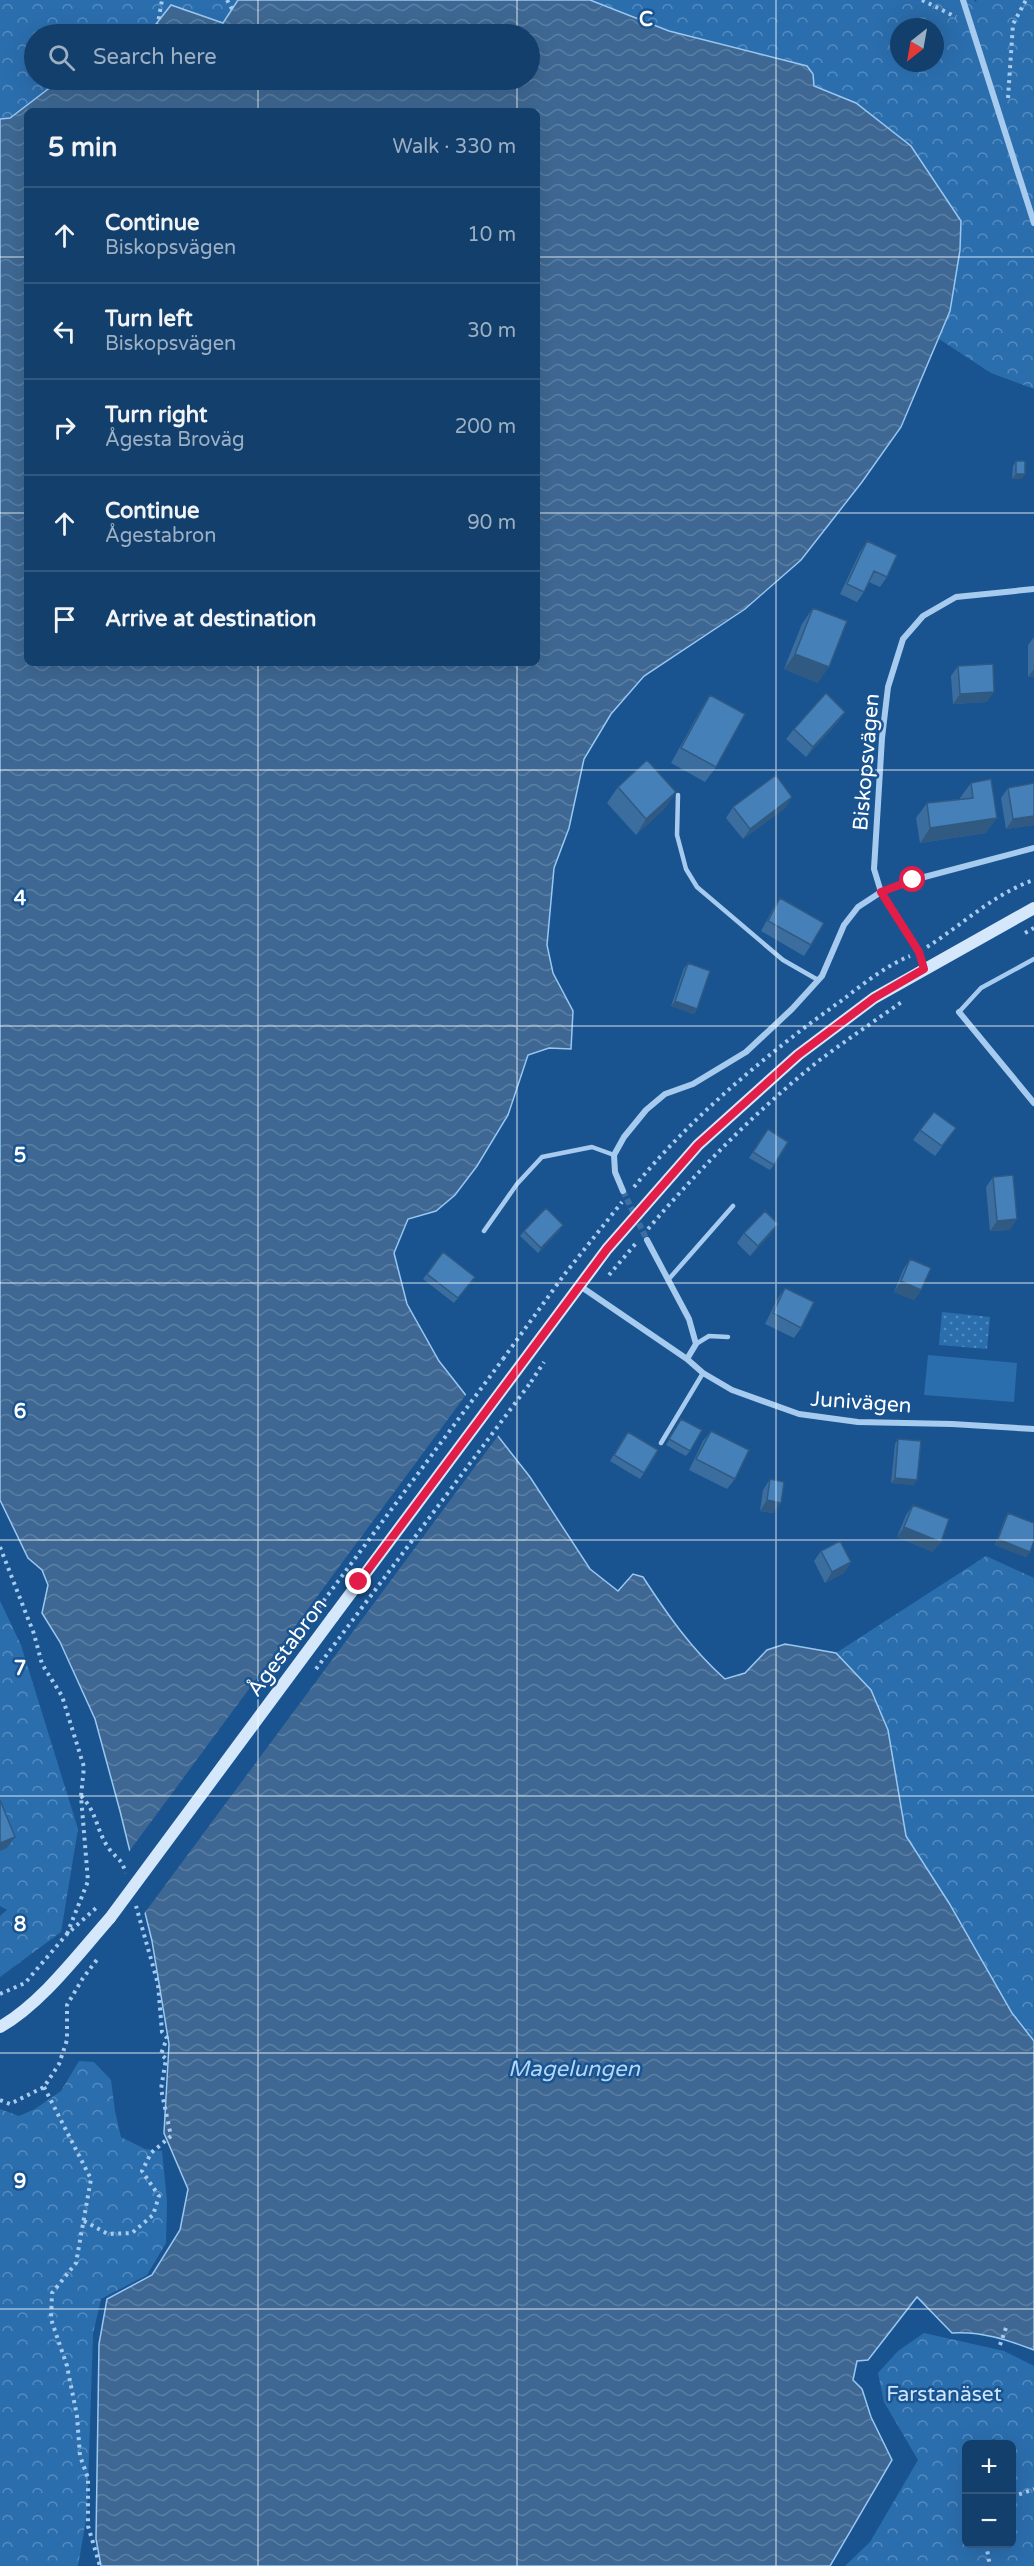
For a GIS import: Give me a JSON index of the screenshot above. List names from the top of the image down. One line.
{"streets":{"main road":["Ågestabron"],"street":["Biskopsvägen","Junivägen"]},"crossings":[["Biskopsvägen","Ågestabron"],["Junivägen","Ågestabron"]],"water":["Magelungen"],"parks":["Farstanäset"],"north":"bottom left","page":{"search":"Search here","heading":["5 min","Walk · 330 m"],"list":[["Continue","Biskopsvägen","10 m"],["Turn left","Biskopsvägen","30 m"],["Turn right","Ågesta Broväg","200 m"],["Continue","Ågestabron","90 m"],"Arrive at destination"],"map_buttons":["+","−"]},"grid":{"columns":["C"],"rows":["4","5","6","7","8","9"]}}
